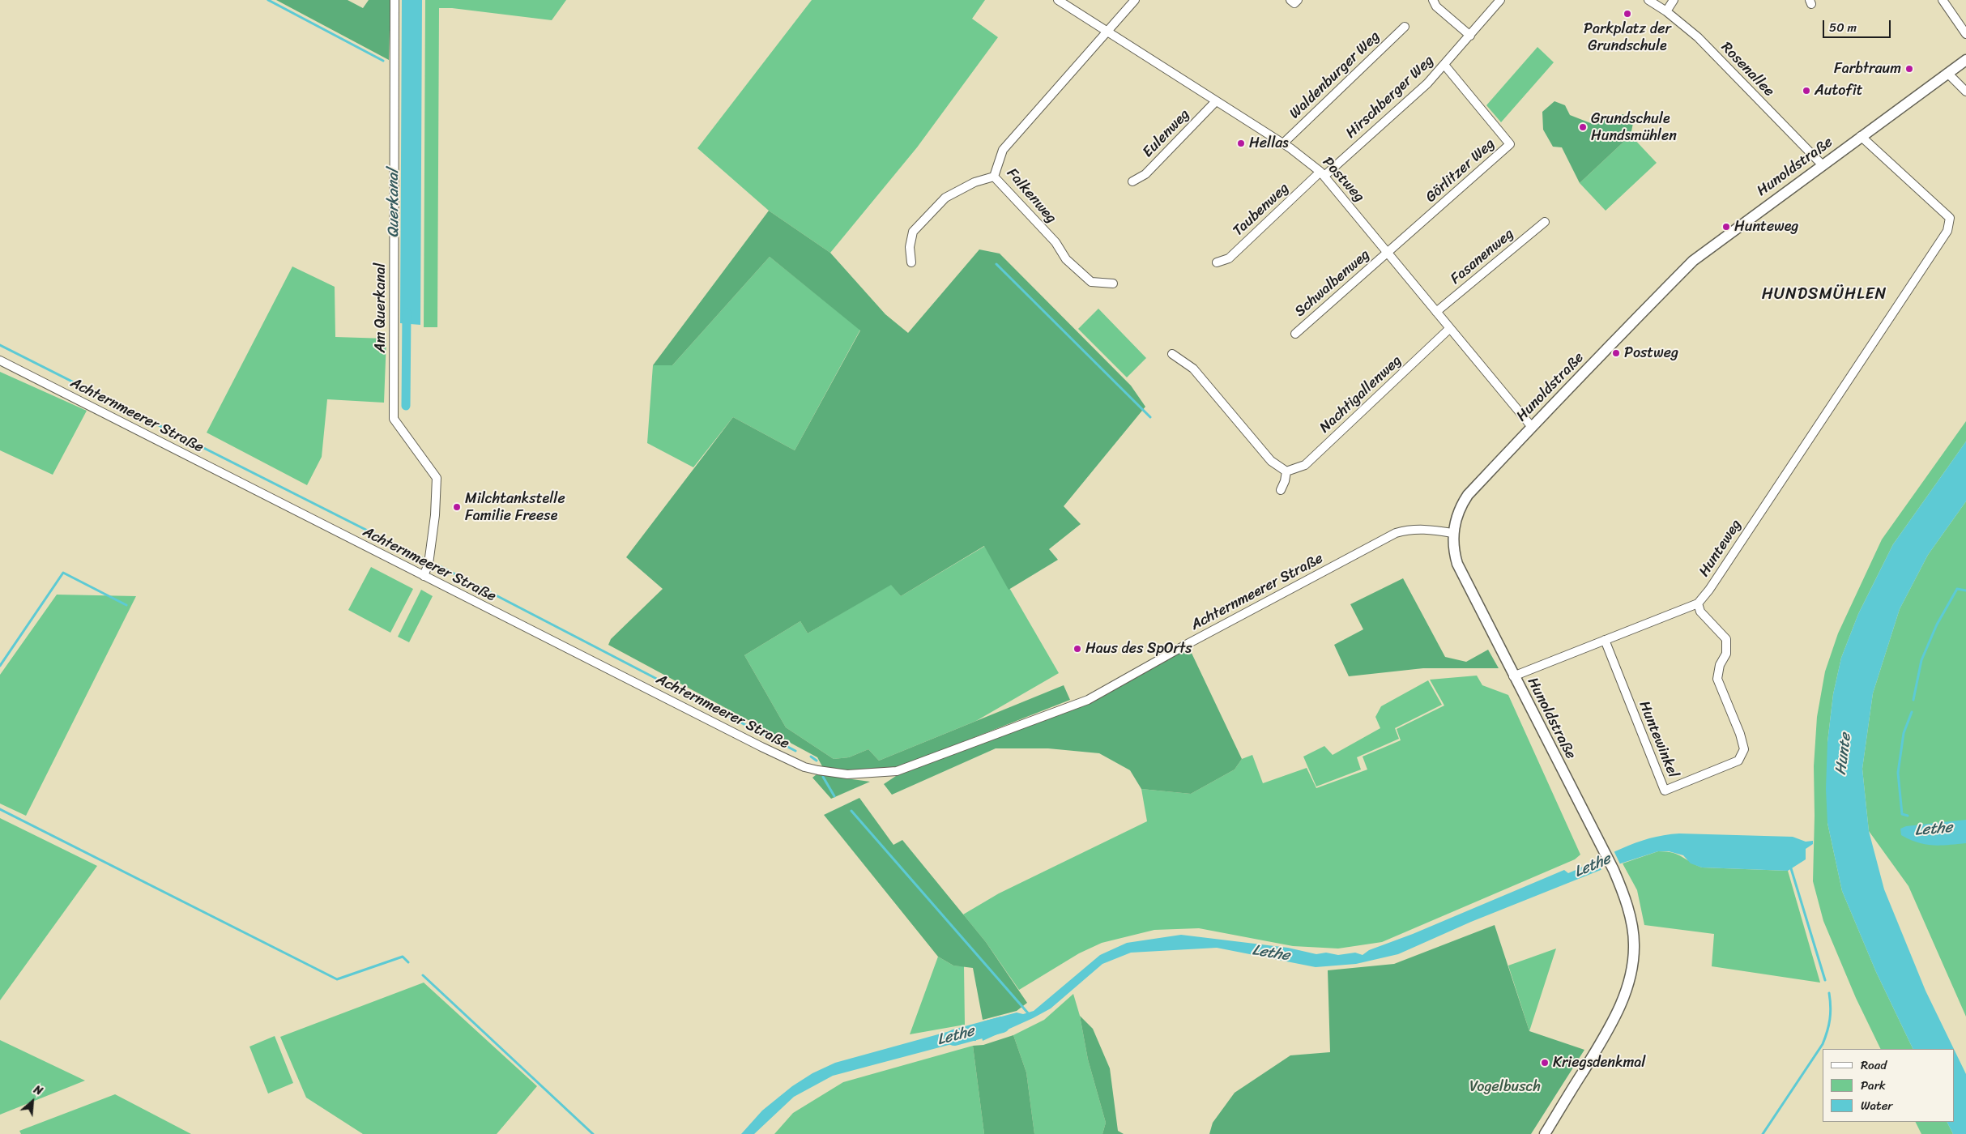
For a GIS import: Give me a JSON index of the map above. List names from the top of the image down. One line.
{"streets":{"street":["Rosenallee","Waldenburger Weg","Hirschberger Weg","Eulenweg","Hunoldstraße","Görlitzer Weg","Postweg","Falkenweg","Taubenweg","Fasanenweg","Schwalbenweg","Am Querkanal","Nachtigallenweg","Achternmeerer Straße","Hunteweg","Huntewinkel"]},"crossings":[["Rosenallee","Hunoldstraße"],["Waldenburger Weg","Postweg"],["Hirschberger Weg","Görlitzer Weg"],["Hirschberger Weg","Postweg"],["Hirschberger Weg","Taubenweg"],["Eulenweg","Postweg"],["Hunoldstraße","Postweg"],["Hunoldstraße","Achternmeerer Straße"],["Hunoldstraße","Hunteweg"],["Görlitzer Weg","Postweg"],["Görlitzer Weg","Schwalbenweg"],["Postweg","Falkenweg"],["Postweg","Taubenweg"],["Postweg","Fasanenweg"],["Postweg","Schwalbenweg"],["Postweg","Nachtigallenweg"],["Am Querkanal","Achternmeerer Straße"],["Hunteweg","Huntewinkel"]],"districts":["HUNDSMÜHLEN"],"water":["Querkanal","Hunte","Lethe"],"parks":["Vogelbusch"],"places":["Parkplatz der Grundschule","Farbtraum","Autofit","Grundschule Hundsmühlen","Hellas","Hunteweg","Postweg","Milchtankstelle Familie Freese","Haus des SpOrts","Kriegsdenkmal"],"legend":["Road","Park","Water"],"scale_bar":"50 m","north":"top right"}
